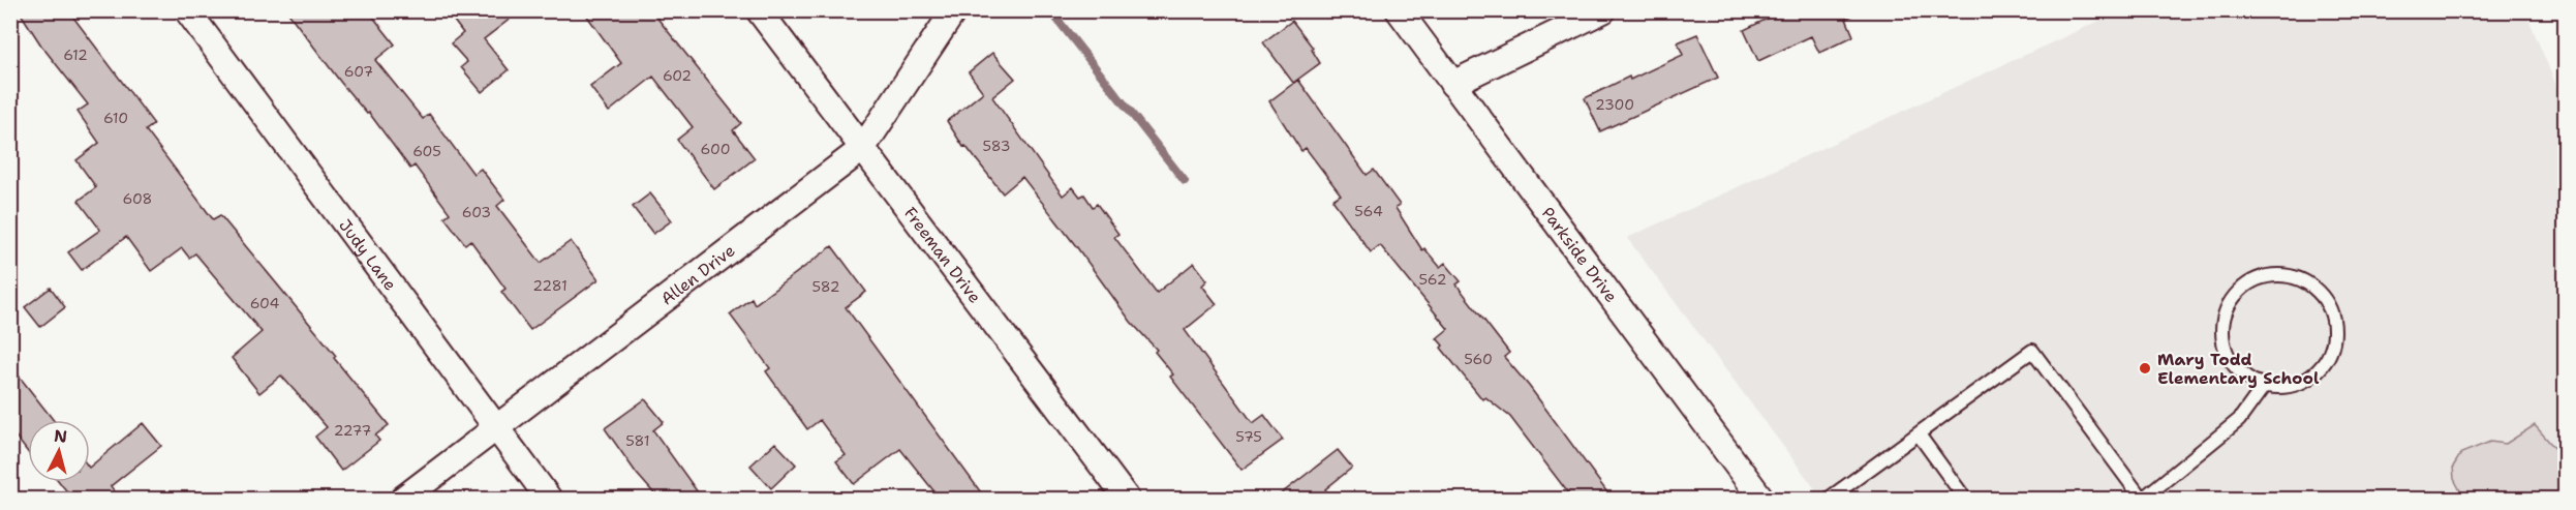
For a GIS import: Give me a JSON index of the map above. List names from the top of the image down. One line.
{"streets":{"street":["Parkside Drive","Judy Lane","Freeman Drive","Allen Drive"]},"crossings":[["Judy Lane","Allen Drive"],["Freeman Drive","Allen Drive"]],"places":["Mary Todd Elementary School"],"house_numbers":["612","607","602","2300","610","583","600","605","608","564","603","562","2281","582","604","560","2277","575","581"],"north":"top"}
